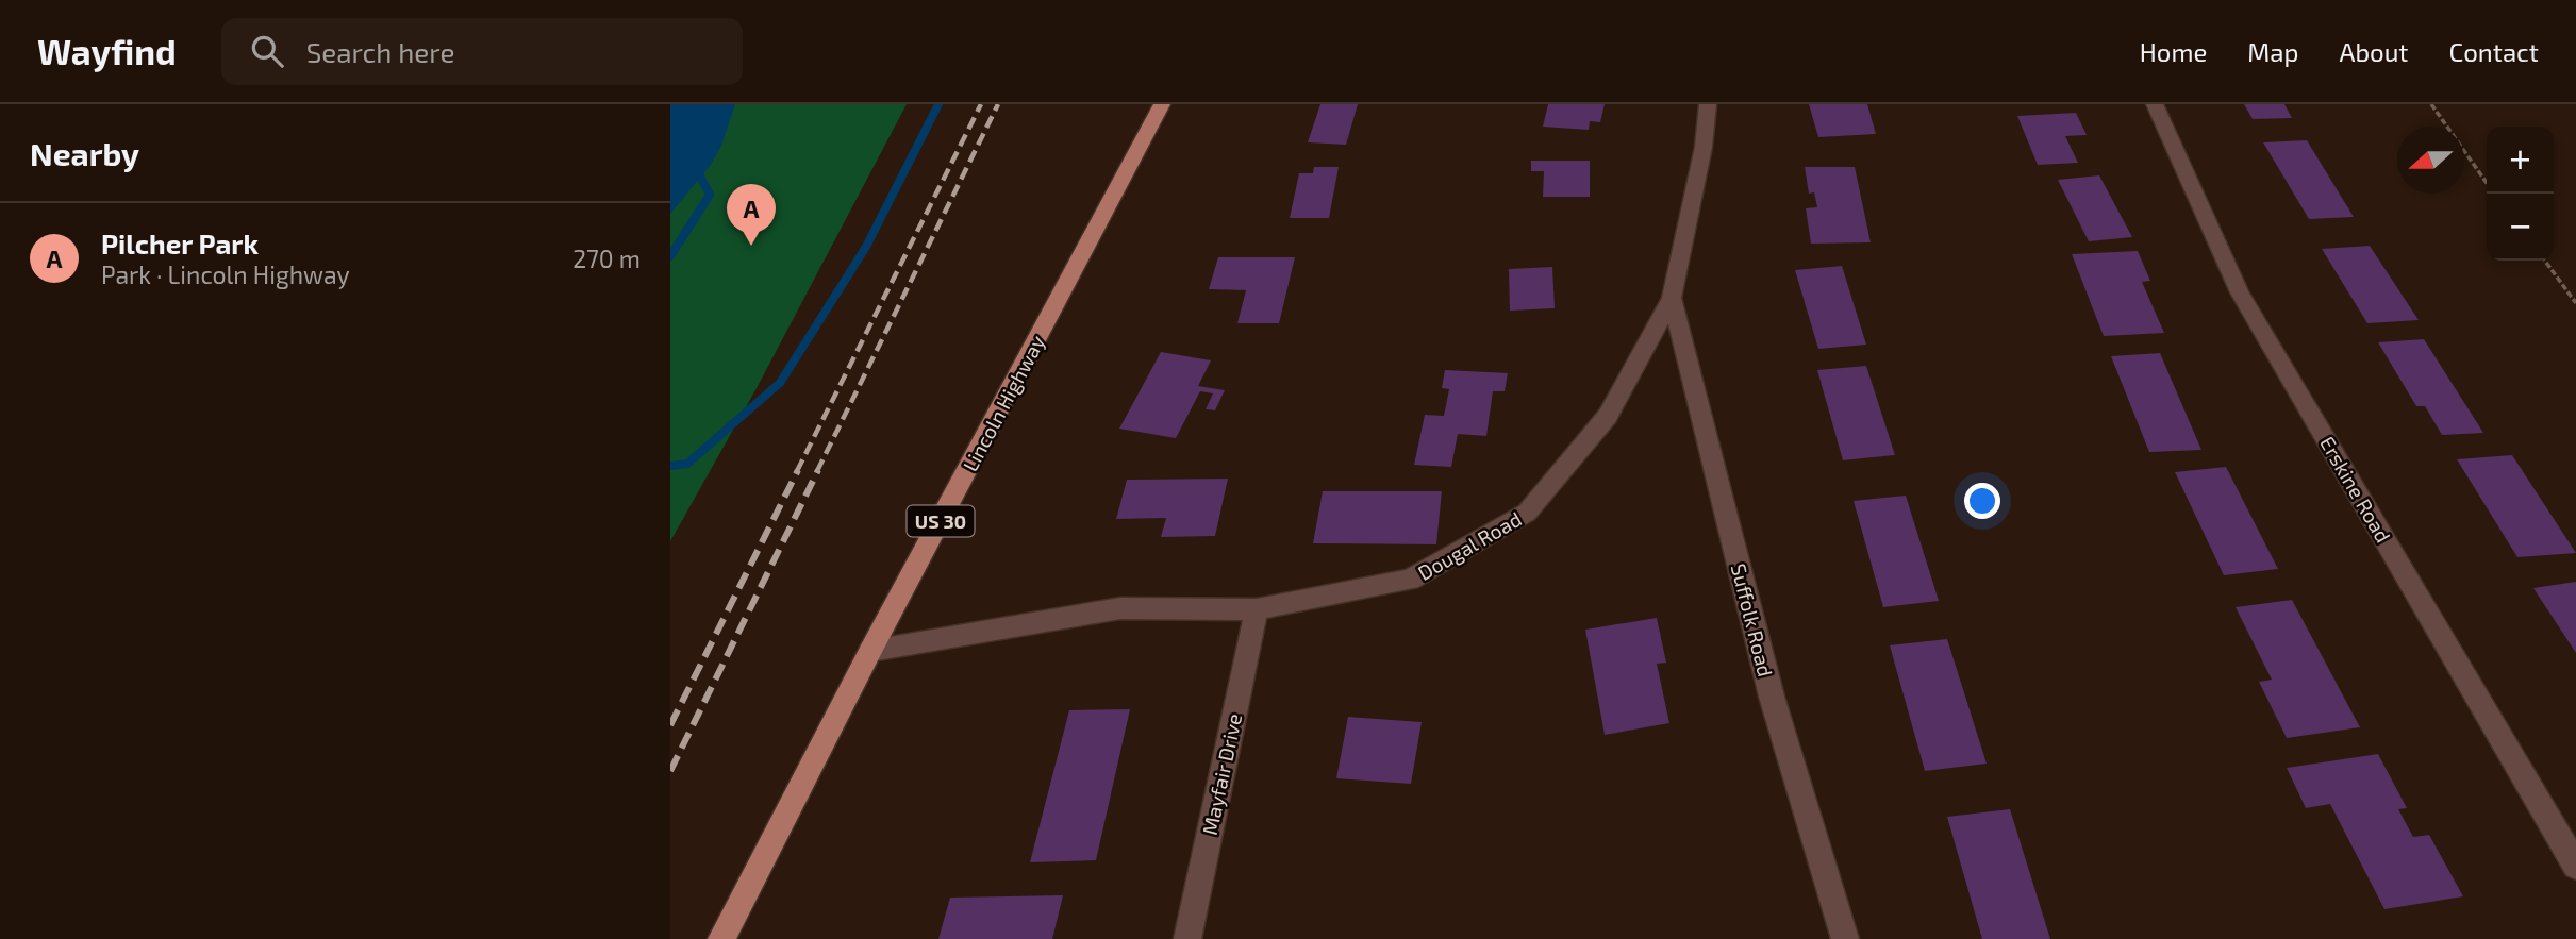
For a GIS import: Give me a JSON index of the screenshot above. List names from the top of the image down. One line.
{"streets":{"main road":["Lincoln Highway","US 30"],"street":["Erskine Road","Dougal Road","Suffolk Road","Mayfair Drive"]},"crossings":[["Lincoln Highway","Dougal Road"],["Dougal Road","Suffolk Road"],["Dougal Road","Mayfair Drive"]],"north":"left","page":{"header":"Wayfind","search":"Search here","nav":["Home","Map","About","Contact"],"heading":"Nearby","map_buttons":["+","−"],"pins":"A","list":[{"mark":"A","name":"Pilcher Park","note":"Park · Lincoln Highway","value":"270 m"}]}}
